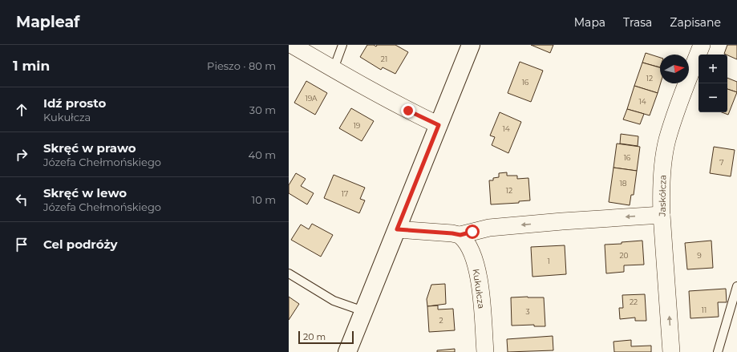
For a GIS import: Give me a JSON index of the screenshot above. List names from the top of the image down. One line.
{"streets":{"street":["Jaskółcza","Kukułcza"]},"one_way":["Jaskółcza"],"house_numbers":["21","12","16","19A","14","19","14","16","7","18","12","17","20","9","1","22","11","3","2"],"scale_bar":"20 m","north":"right","page":{"header":"Mapleaf","nav":["Mapa","Trasa","Zapisane"],"heading":["1 min","Pieszo · 80 m"],"map_buttons":["+","−"],"list":[["Idź prosto","Kukułcza","30 m"],["Skręć w prawo","Józefa Chełmońskiego","40 m"],["Skręć w lewo","Józefa Chełmońskiego","10 m"],"Cel podróży"],"scale":"20 m"}}
